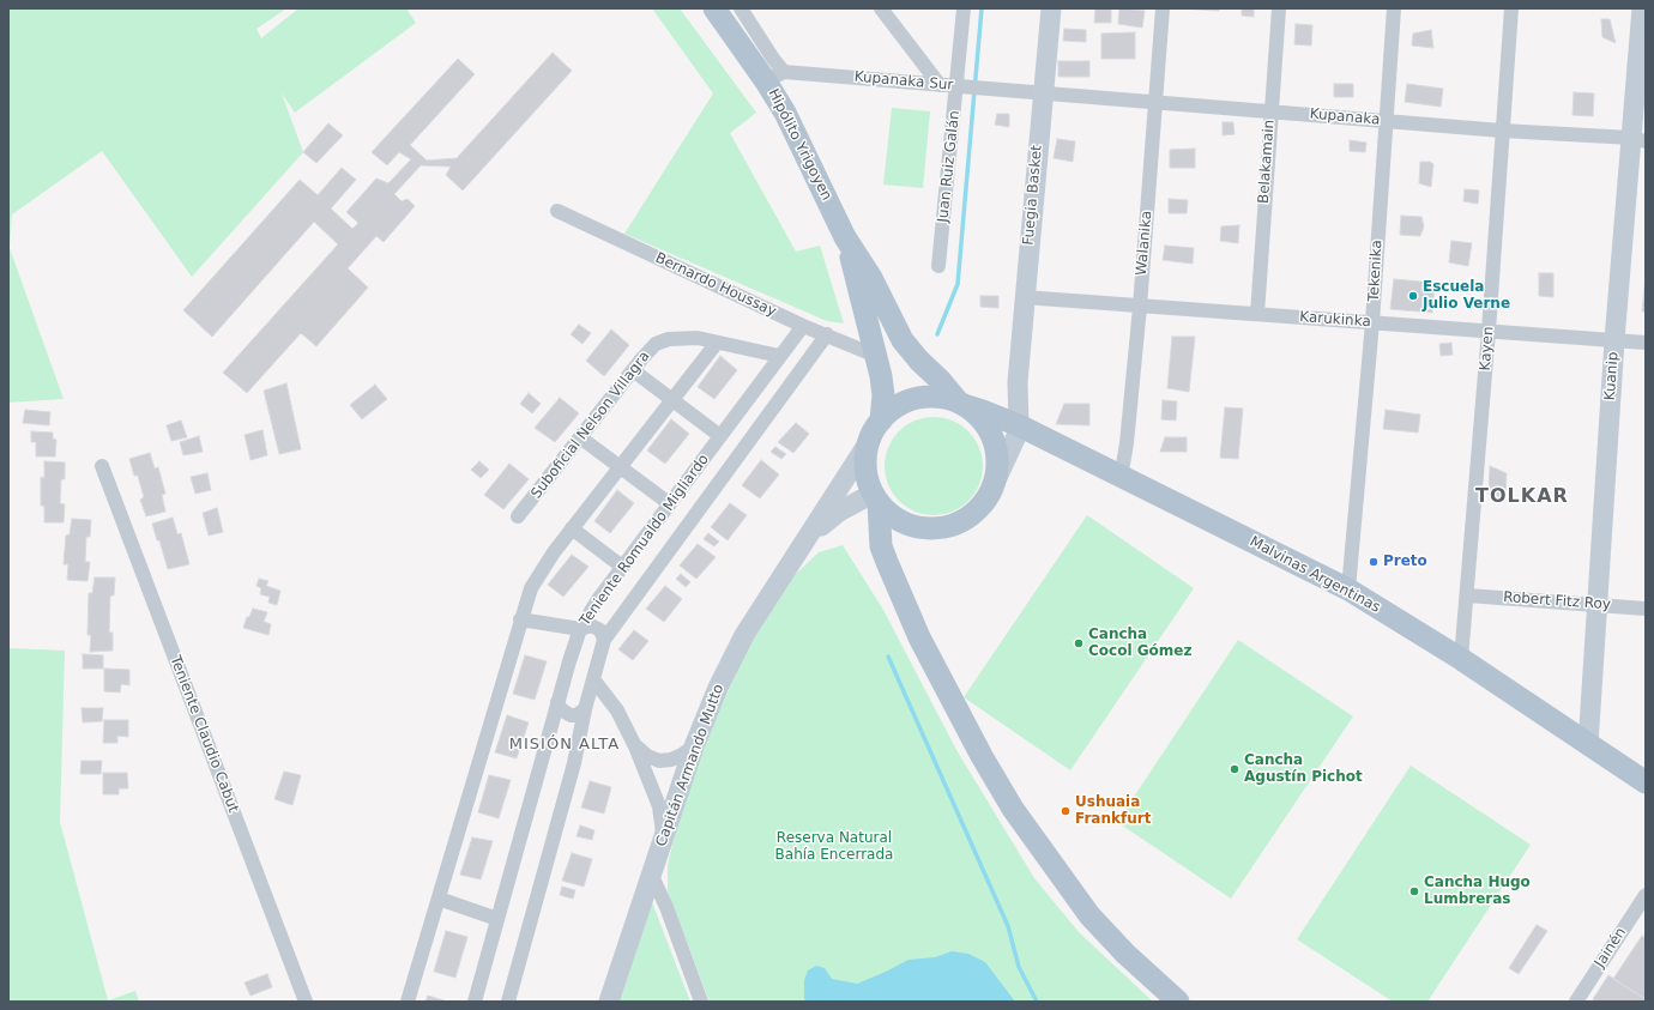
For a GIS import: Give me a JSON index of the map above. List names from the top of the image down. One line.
{"streets":{"main road":["Hipólito Yrigoyen","Fuegia Basket","Kuanip","Malvinas Argentinas","Capitán Armando Mutto"],"street":["Kupanaka Sur","Kupanaka","Belakamain","Juan Ruiz Galán","Walanika","Tekenika","Bernardo Houssay","Karukinka","Kayen","Suboficial Nelson Villagra","Teniente Romualdo Migliardo","Robert Fitz Roy","Teniente Claudio Cabut","Jainén"]},"crossings":[["Kupanaka Sur","Kupanaka"],["Kupanaka Sur","Hipólito Yrigoyen"],["Kupanaka Sur","Juan Ruiz Galán"],["Kupanaka Sur","Fuegia Basket"],["Kupanaka","Belakamain"],["Kupanaka","Fuegia Basket"],["Kupanaka","Walanika"],["Kupanaka","Tekenika"],["Kupanaka","Kayen"],["Kupanaka","Kuanip"],["Belakamain","Karukinka"],["Fuegia Basket","Karukinka"],["Fuegia Basket","Malvinas Argentinas"],["Walanika","Karukinka"],["Walanika","Malvinas Argentinas"],["Tekenika","Karukinka"],["Tekenika","Malvinas Argentinas"],["Bernardo Houssay","Teniente Romualdo Migliardo"],["Karukinka","Kayen"],["Karukinka","Kuanip"],["Kayen","Malvinas Argentinas"],["Kayen","Robert Fitz Roy"],["Kuanip","Malvinas Argentinas"],["Kuanip","Robert Fitz Roy"],["Suboficial Nelson Villagra","Teniente Romualdo Migliardo"],["Malvinas Argentinas","Capitán Armando Mutto"]],"districts":["TOLKAR","MISIÓN ALTA"],"parks":["Reserva Natural Bahía Encerrada"],"places":["Escuela Julio Verne","Preto","Cancha Cocol Gómez","Cancha Agustín Pichot","Ushuaia Frankfurt","Cancha Hugo Lumbreras"]}
